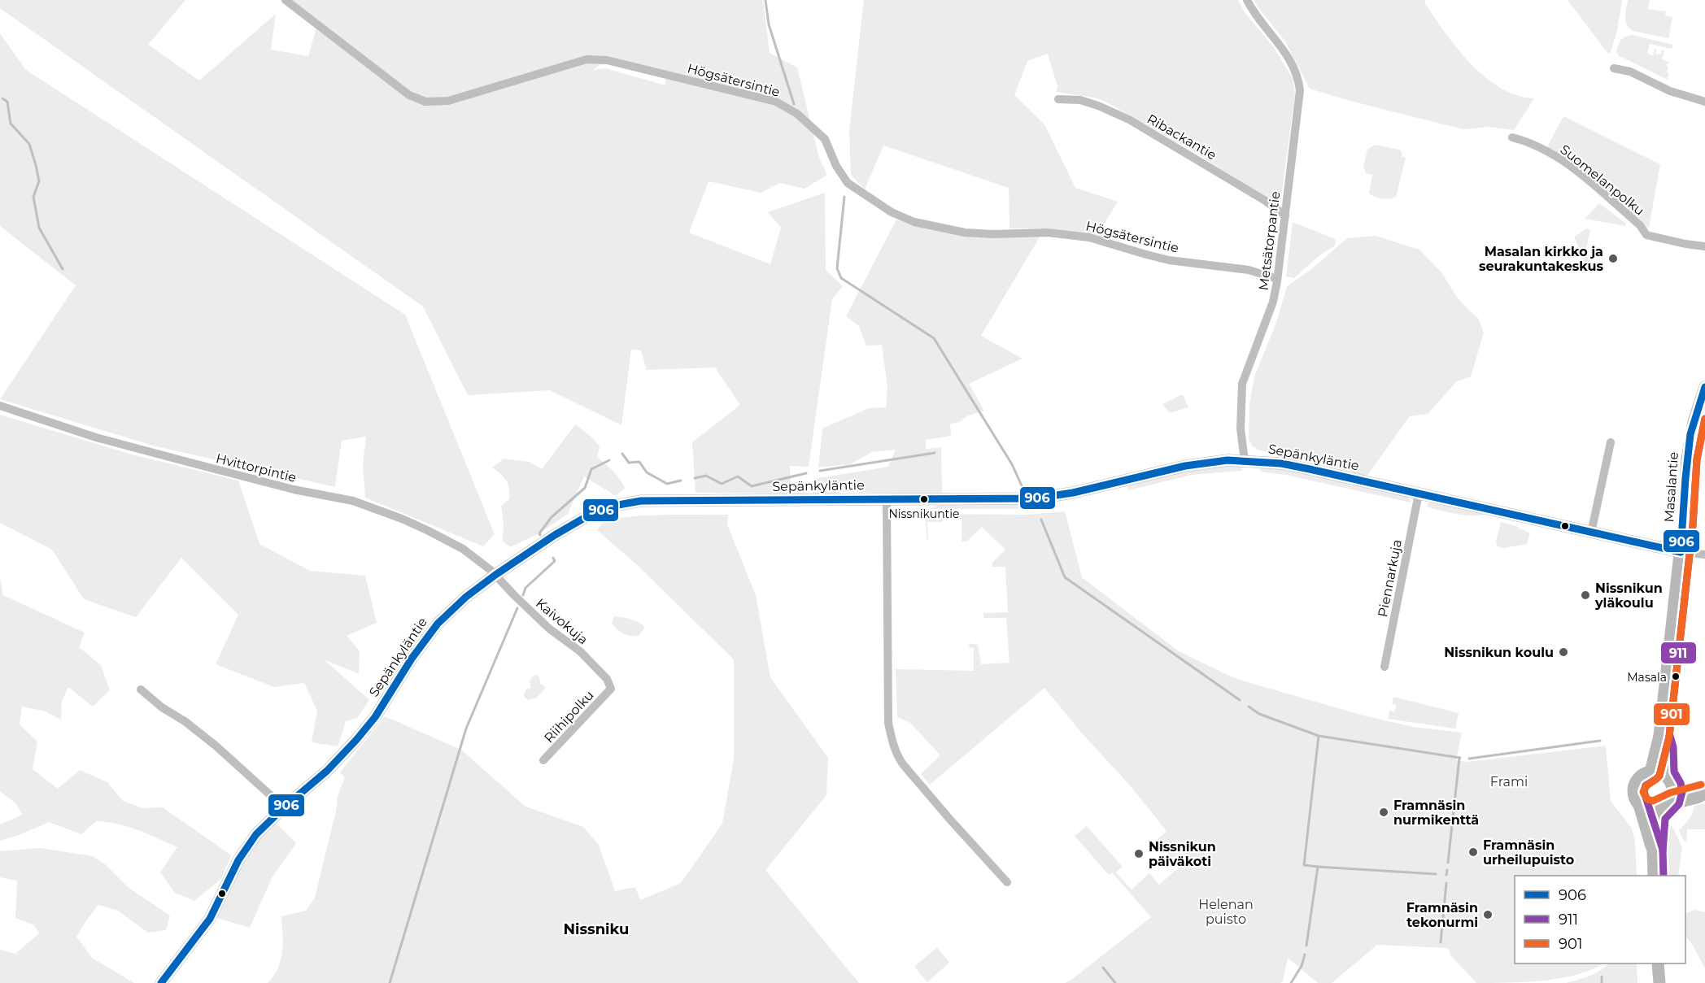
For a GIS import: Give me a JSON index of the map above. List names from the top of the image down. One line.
{"streets":{"street":["Högsätersintie","Ribackantie","Suomelanpolku","Metsätorpantie","Sepänkyläntie","Hvittorpintie","Masalantie","Piennarkuja","Kaivokuja","Riihipolku"]},"crossings":[["Högsätersintie","Metsätorpantie"],["Ribackantie","Metsätorpantie"],["Metsätorpantie","Sepänkyläntie"],["Sepänkyläntie","Hvittorpintie"],["Sepänkyläntie","Masalantie"],["Sepänkyläntie","Piennarkuja"],["Sepänkyläntie","Kaivokuja"],["Hvittorpintie","Kaivokuja"],["Kaivokuja","Riihipolku"]],"districts":["Nissniku"],"parks":["Frami","Helenan puisto"],"places":["Masalan kirkko ja seurakuntakeskus","Nissnikuntie","Nissnikun yläkoulu","Nissnikun koulu","Masala","Framnäsin nurmikenttä","Framnäsin urheilupuisto","Nissnikun päiväkoti","Framnäsin tekonurmi"],"lines":["transit line 906","transit line 911","transit line 901"],"legend":["906","911","901"]}
